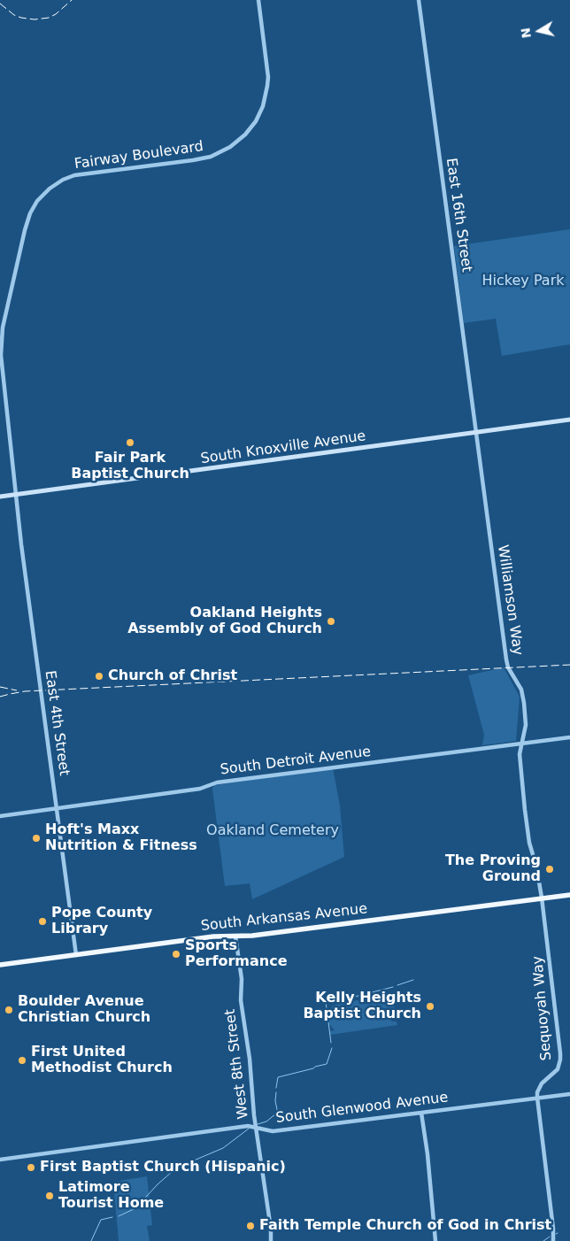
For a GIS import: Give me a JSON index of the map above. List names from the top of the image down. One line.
{"streets":{"highway":["South Arkansas Avenue"],"main road":["South Knoxville Avenue"],"street":["Fairway Boulevard","East 16th Street","Williamson Way","East 4th Street","South Detroit Avenue","Sequoyah Way","West 8th Street","South Glenwood Avenue"]},"crossings":[["Fairway Boulevard","South Knoxville Avenue"],["Fairway Boulevard","East 4th Street"],["East 16th Street","South Knoxville Avenue"],["East 16th Street","Williamson Way"],["South Knoxville Avenue","Williamson Way"],["South Knoxville Avenue","East 4th Street"],["Williamson Way","South Detroit Avenue"],["Williamson Way","South Arkansas Avenue"],["Williamson Way","Sequoyah Way"],["East 4th Street","South Detroit Avenue"],["East 4th Street","South Arkansas Avenue"],["South Arkansas Avenue","Sequoyah Way"],["South Arkansas Avenue","West 8th Street"],["Sequoyah Way","South Glenwood Avenue"],["West 8th Street","South Glenwood Avenue"]],"parks":["Hickey Park","Oakland Cemetery"],"places":["Fair Park Baptist Church","Oakland Heights Assembly of God Church","Church of Christ","Hoft's Maxx Nutrition & Fitness","The Proving Ground","Pope County Library","Sports Performance","Kelly Heights Baptist Church","Boulder Avenue Christian Church","First United Methodist Church","First Baptist Church (Hispanic)","Latimore Tourist Home","Faith Temple Church of God in Christ"],"north":"left"}
